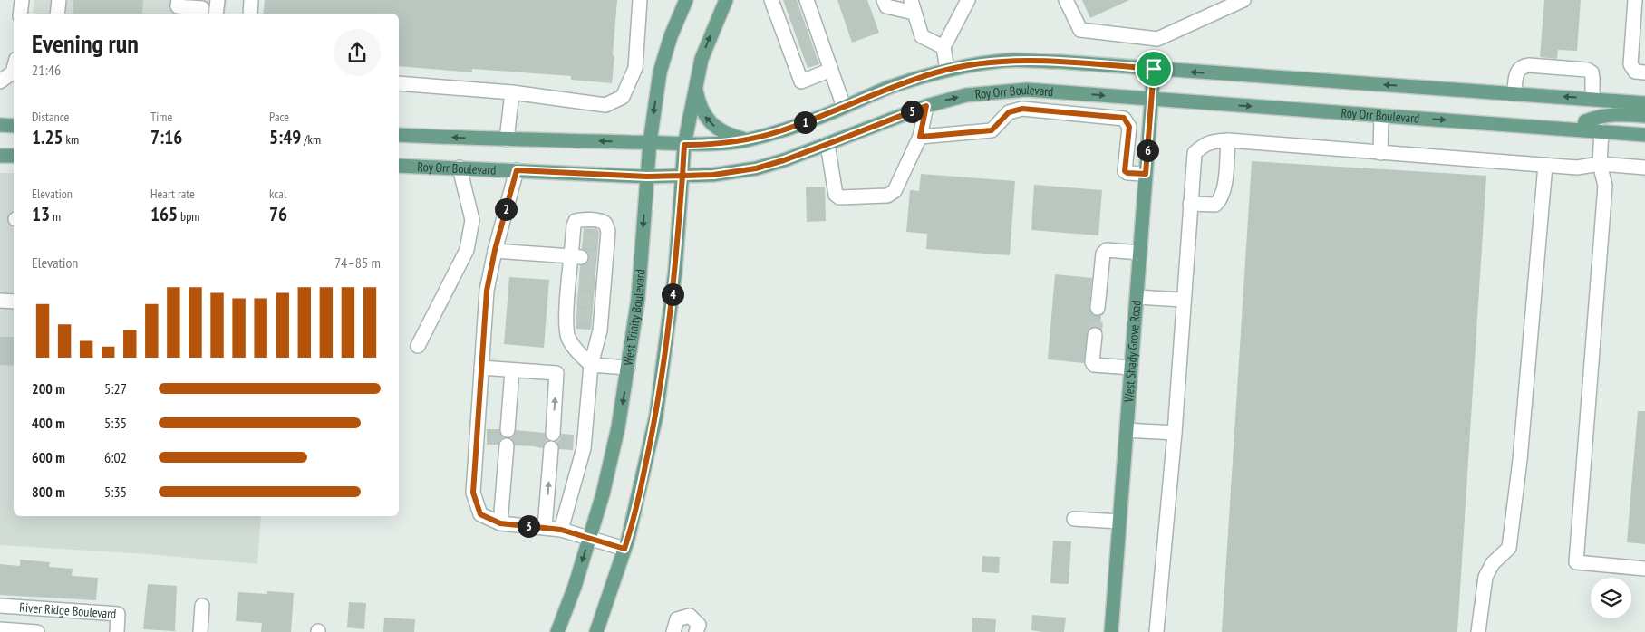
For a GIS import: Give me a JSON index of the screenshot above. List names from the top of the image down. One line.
{"streets":{"main road":["Roy Orr Boulevard","West Trinity Boulevard","West Shady Grove Road"],"street":["River Ridge Boulevard"]},"crossings":[["Roy Orr Boulevard","West Trinity Boulevard"],["Roy Orr Boulevard","West Shady Grove Road"]],"page":{"heading":["Evening run","21:46"],"stats":[["Distance","1.25 km"],["Time","7:16"],["Pace","5:49 /km"],["Elevation","13 m"],["Heart rate","165 bpm"],["kcal","76"]],"pins":["5","1","6","2","4","3"],"chart":["Elevation","74–85 m"],"list":[{"name":"200 m","note":"5:27"},{"name":"400 m","note":"5:35"},{"name":"600 m","note":"6:02"},{"name":"800 m","note":"5:35"}]}}
